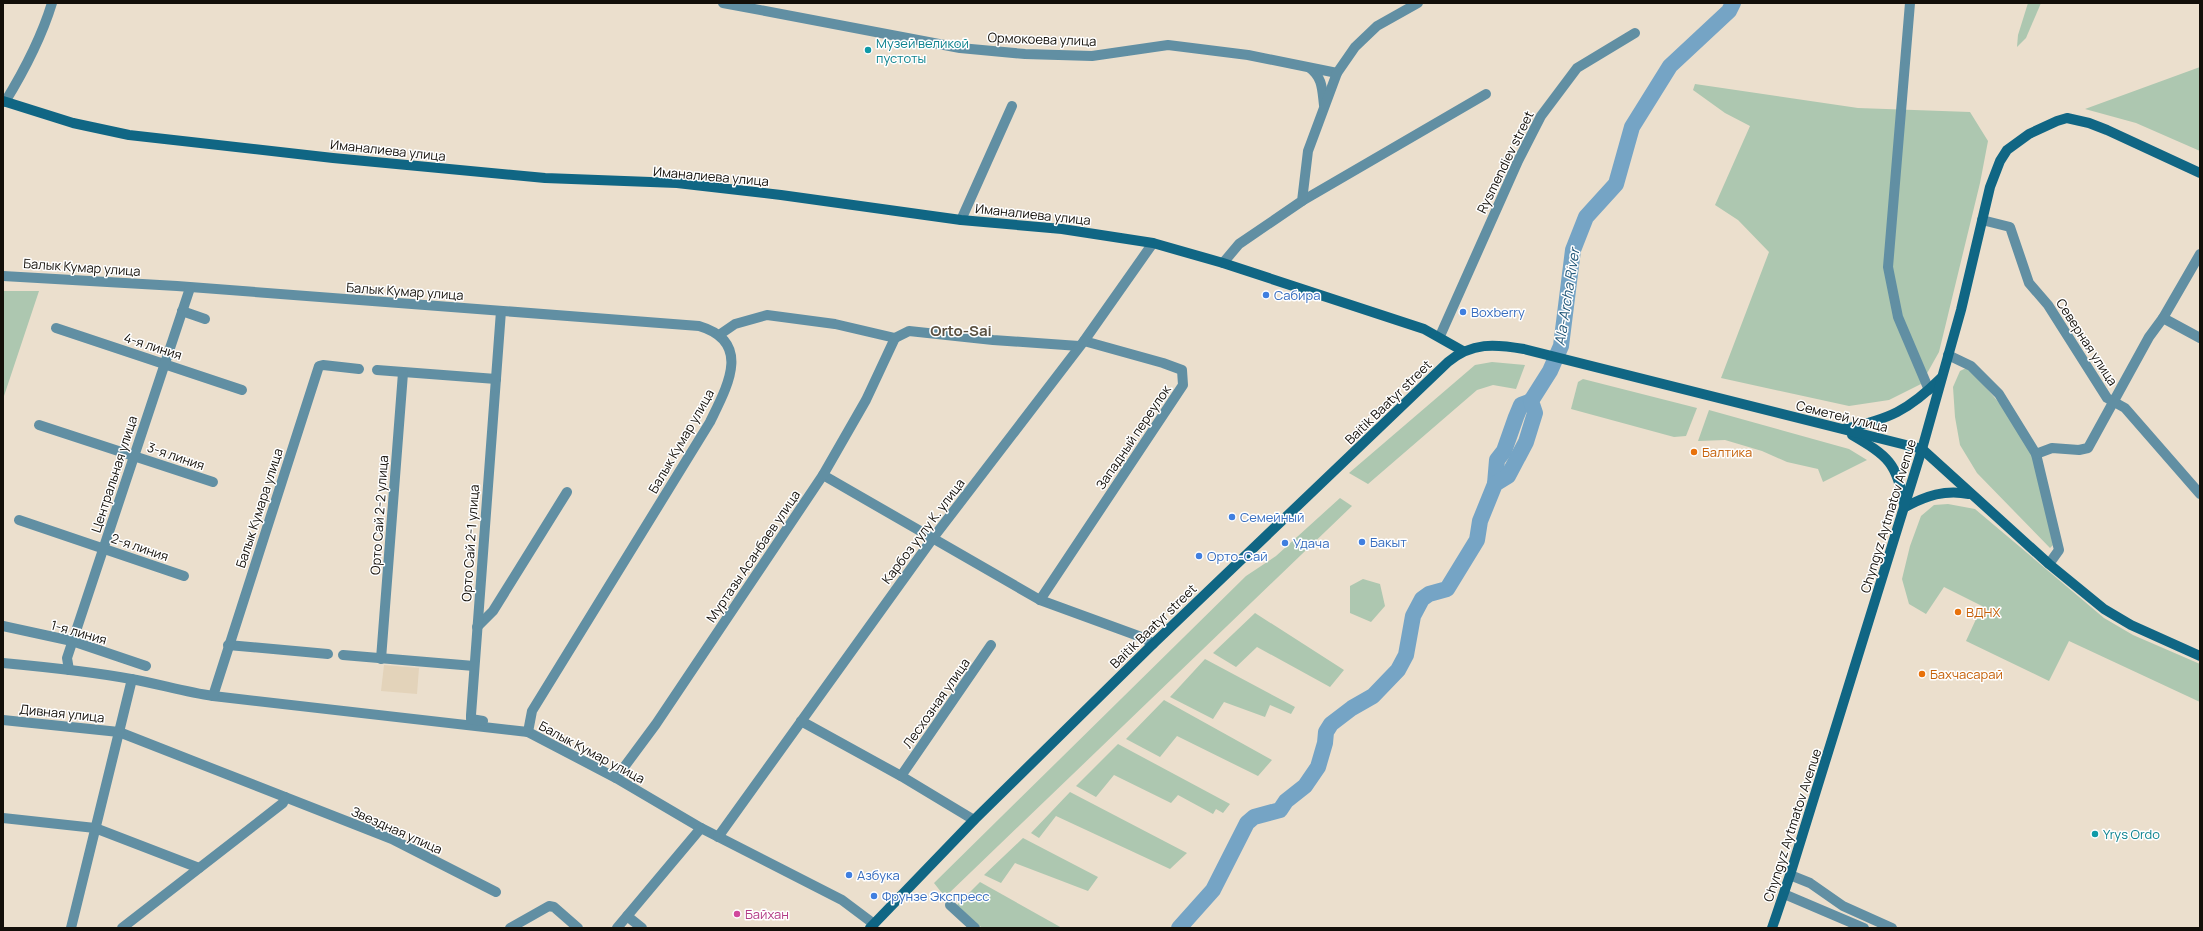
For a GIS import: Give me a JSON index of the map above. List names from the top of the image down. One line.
{"streets":{"main road":["Иманалиева улица","Baitik Baatyr street","Семетей улица","Chyngyz Aytmatov Avenue"],"street":["Ормокоева улица","Rysmendiev street","Балык Кумар улица","Северная улица","4-я линия","Западный переулок","3-я линия","Центральная улица","Балык Кумара улица","Орто Сай 2-2 улица","Карбоз уулу К. улица","Орто Сай 2-1 улица","2-я линия","Муртазы Асанбаев улица","1-я линия","Лесхозная улица","Дивная улица","Звездная улица"]},"crossings":[["Иманалиева улица","Rysmendiev street"],["Иманалиева улица","Baitik Baatyr street"],["Иманалиева улица","Семетей улица"],["Иманалиева улица","Карбоз уулу К. улица"],["Балык Кумар улица","Baitik Baatyr street"],["Балык Кумар улица","Центральная улица"],["Балык Кумар улица","Карбоз уулу К. улица"],["Балык Кумар улица","Орто Сай 2-1 улица"],["Балык Кумар улица","Муртазы Асанбаев улица"],["Северная улица","Chyngyz Aytmatov Avenue"],["4-я линия","Центральная улица"],["Baitik Baatyr street","Семетей улица"],["Семетей улица","Chyngyz Aytmatov Avenue"],["Западный переулок","Карбоз уулу К. улица"],["3-я линия","Центральная улица"],["Центральная улица","2-я линия"],["Центральная улица","1-я линия"],["Дивная улица","Звездная улица"]],"districts":["Orto-Sai"],"water":["Ala-Archa River"],"places":["Музей великой пустоты","Сабира","Boxberry","Балтика","Семейный","Бакыт","Удача","Орто-Сай","ВДНХ","Бахчасарай","Yrys Ordo","Азбука","Фрунзе Экспресс","Байхан"]}
